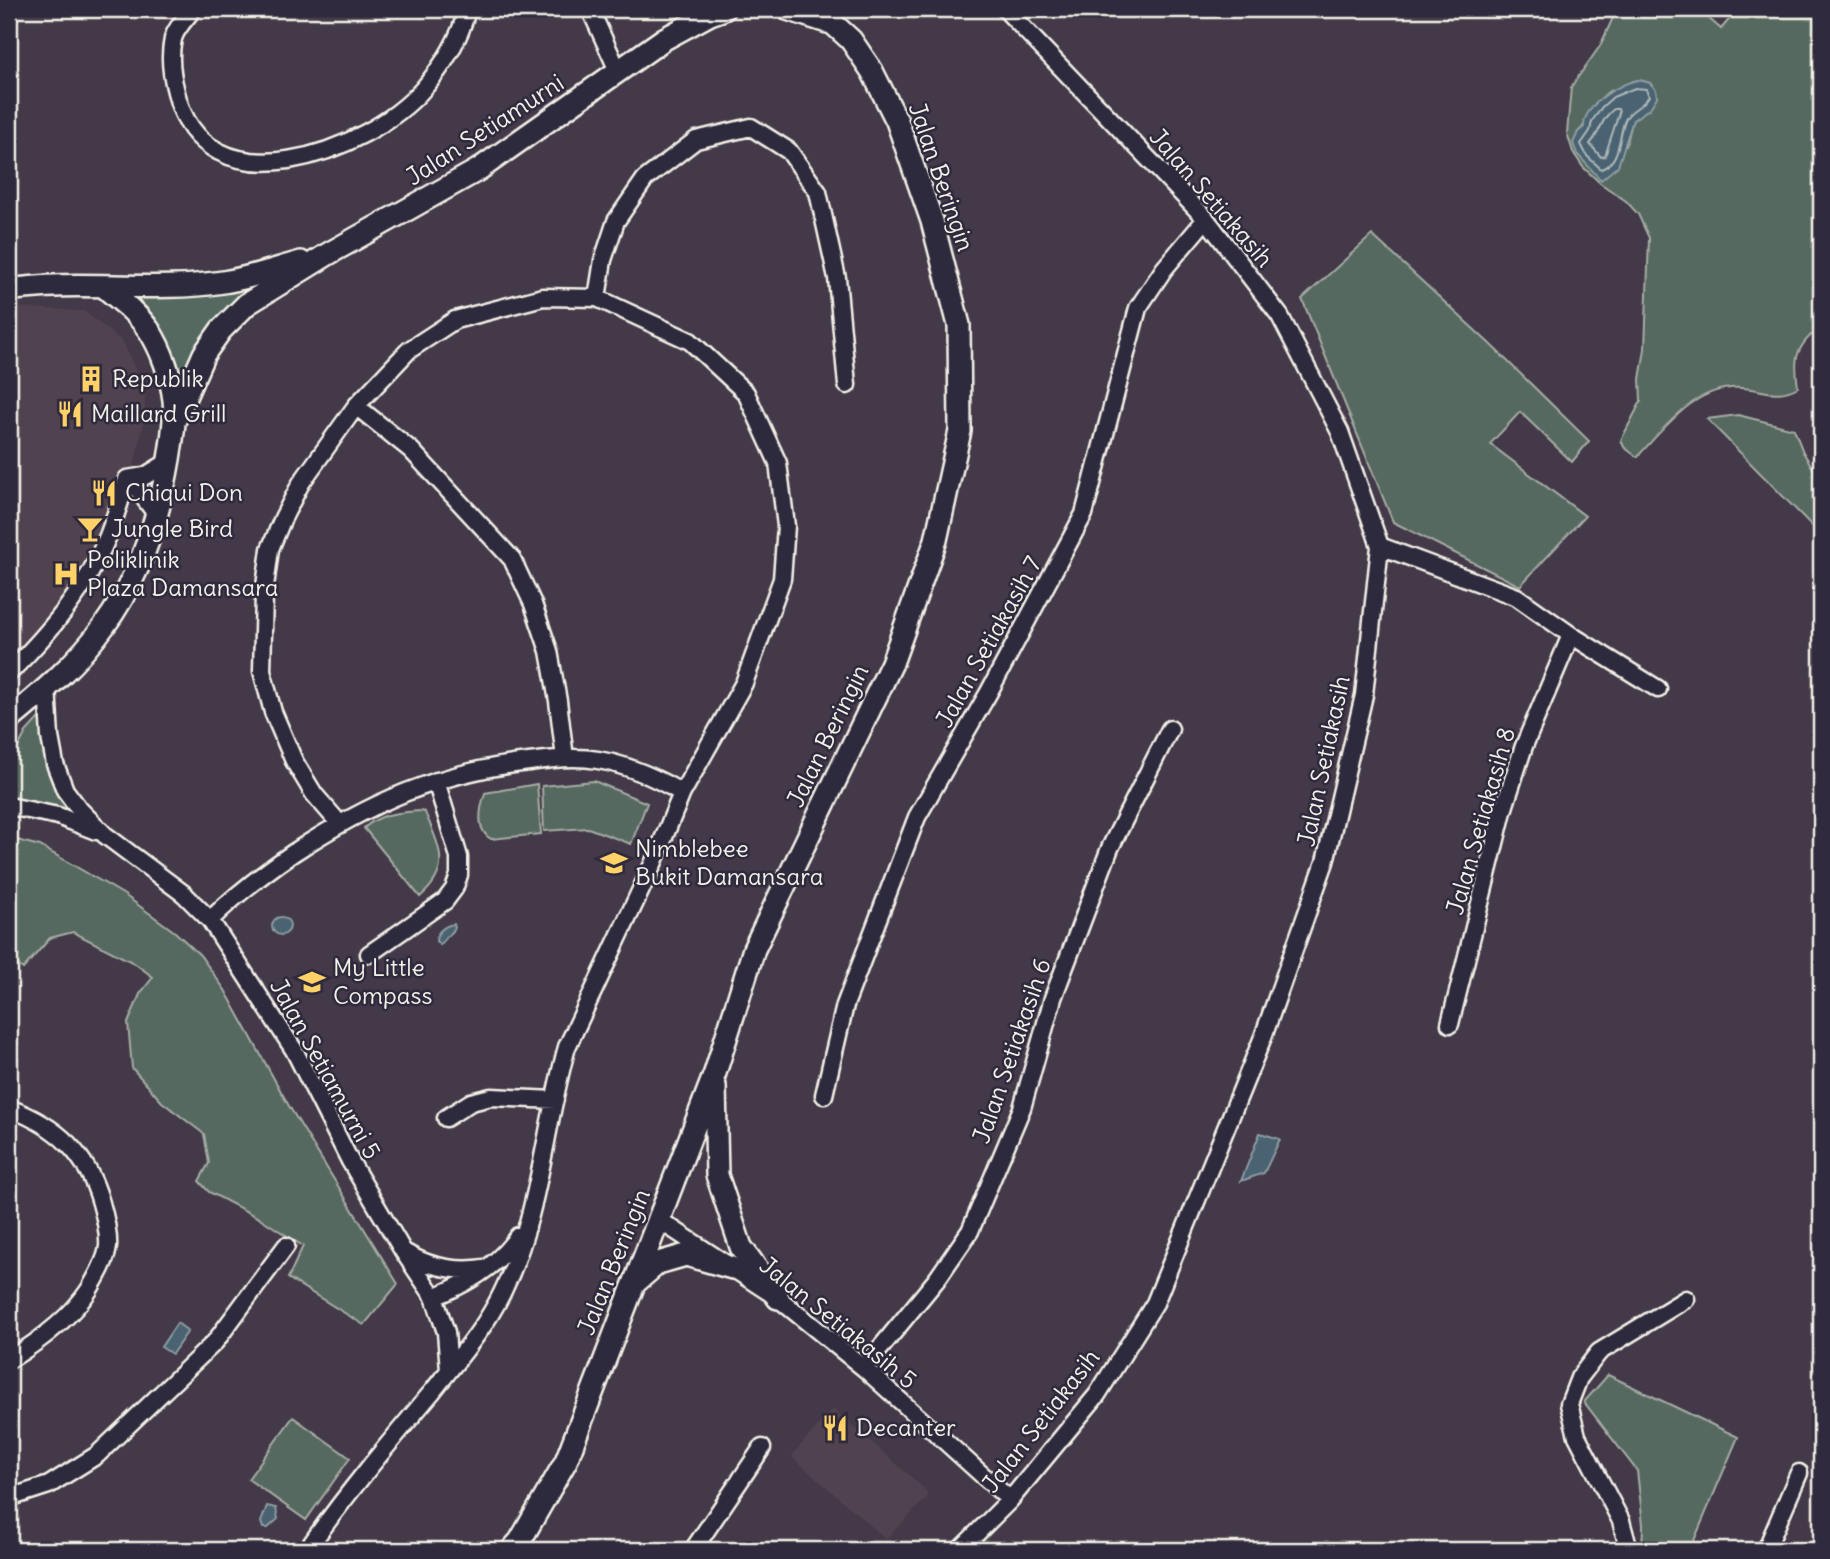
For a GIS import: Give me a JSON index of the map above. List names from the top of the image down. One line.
{"streets":{"street":["Jalan Setiamurni","Jalan Beringin","Jalan Setiakasih","Jalan Setiakasih 7","Jalan Setiakasih 8","Jalan Setiakasih 6","Jalan Setiamurni 5","Jalan Setiakasih 5"]},"crossings":[["Jalan Setiamurni","Jalan Setiamurni 5"],["Jalan Beringin","Jalan Setiakasih 5"],["Jalan Setiakasih","Jalan Setiakasih 7"],["Jalan Setiakasih","Jalan Setiakasih 5"],["Jalan Setiakasih 6","Jalan Setiakasih 5"]],"places":{"building":["Republik"],"restaurant":["Maillard Grill","Chiqui Don","Decanter"],"bar":["Jungle Bird"],"hospital":["Poliklinik Plaza Damansara"],"school or university":["Nimblebee Bukit Damansara","My Little Compass"]}}
